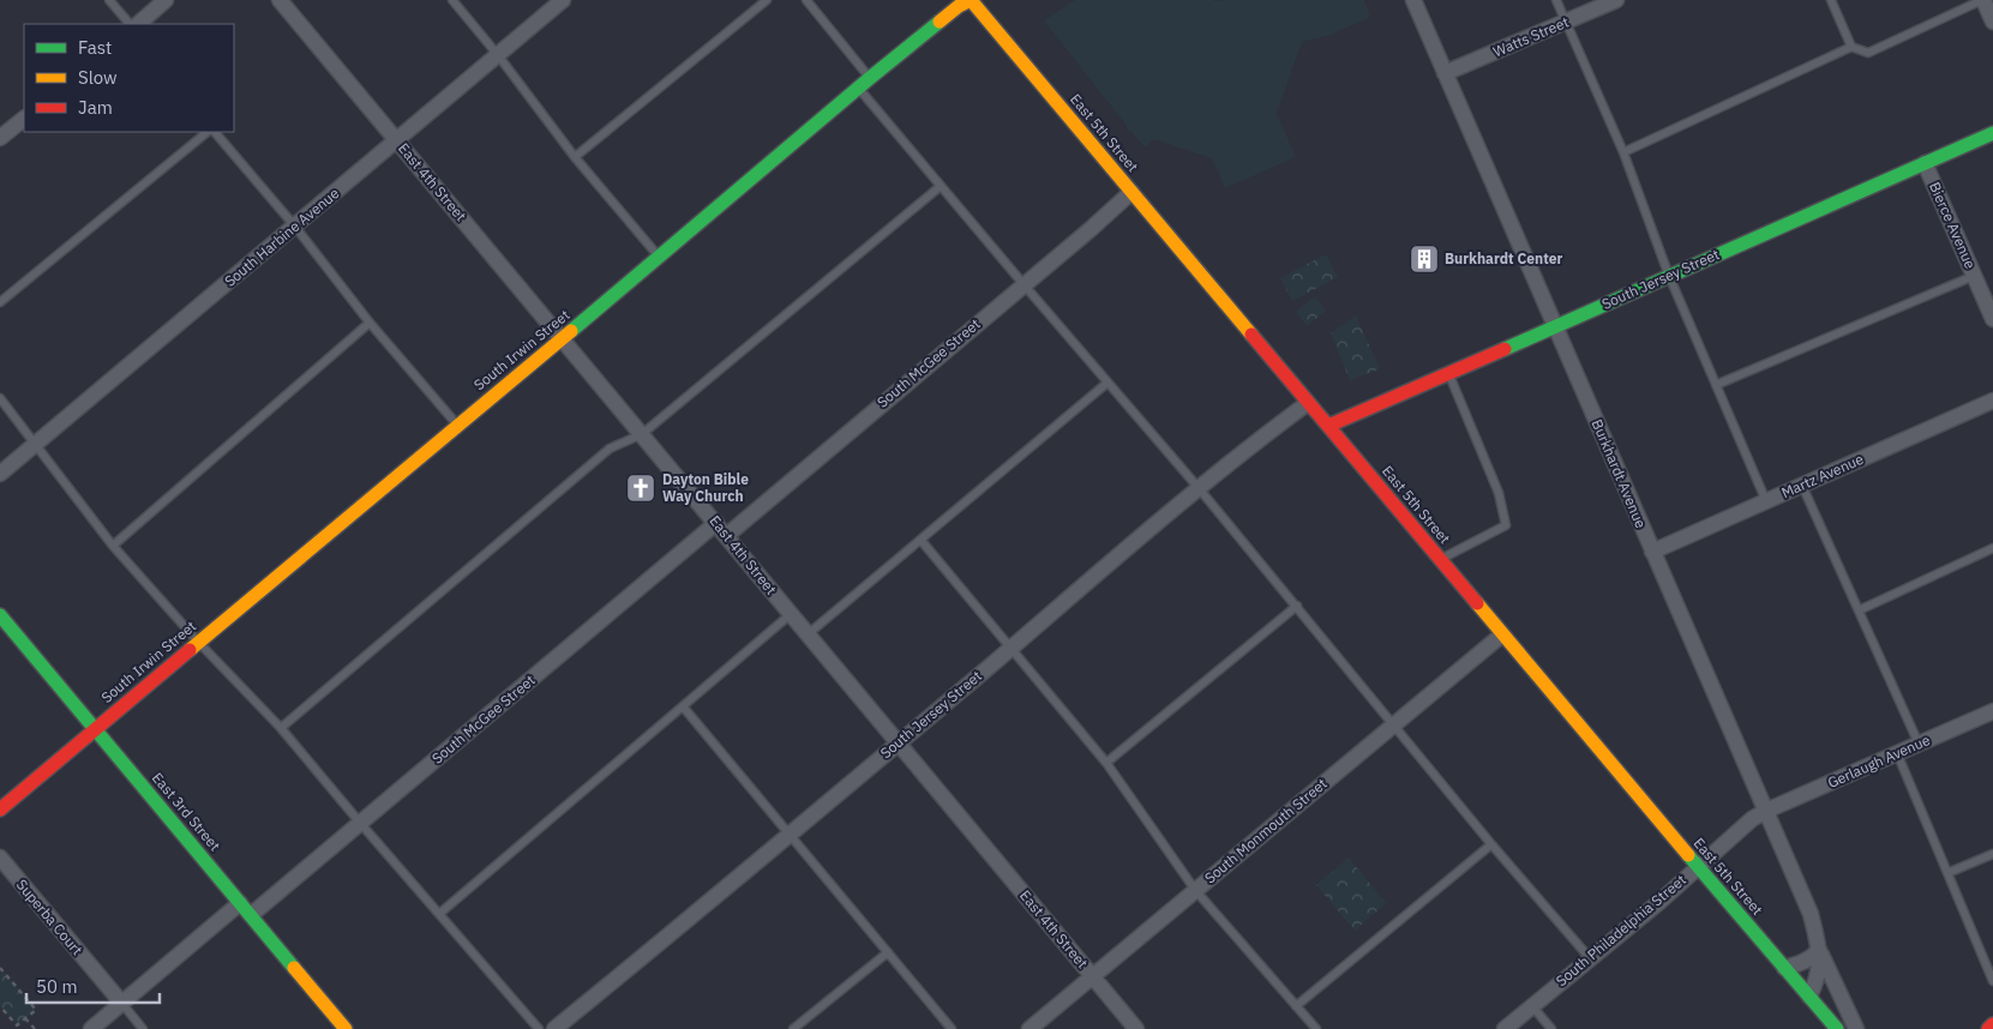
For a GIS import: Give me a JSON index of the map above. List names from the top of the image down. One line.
{"streets":{"street":["Watts Street","East 5th Street","East 4th Street","Bierce Avenue","South Harbine Avenue","South Jersey Street","South Irwin Street","South McGee Street","Burkhardt Avenue","Martz Avenue","Gerlaugh Avenue","East 3rd Street","South Monmouth Street","Superba Court","South Philadelphia Street"]},"crossings":[["Watts Street","Burkhardt Avenue"],["East 5th Street","South Jersey Street"],["East 5th Street","South Irwin Street"],["East 5th Street","South McGee Street"],["East 5th Street","Burkhardt Avenue"],["East 5th Street","South Monmouth Street"],["East 5th Street","South Philadelphia Street"],["East 4th Street","South Harbine Avenue"],["East 4th Street","South Jersey Street"],["East 4th Street","South Irwin Street"],["East 4th Street","South McGee Street"],["East 4th Street","South Monmouth Street"],["Bierce Avenue","South Jersey Street"],["South Jersey Street","Burkhardt Avenue"],["South Irwin Street","East 3rd Street"],["South McGee Street","East 3rd Street"],["South McGee Street","Superba Court"],["Burkhardt Avenue","Martz Avenue"],["Burkhardt Avenue","Gerlaugh Avenue"],["Burkhardt Avenue","South Philadelphia Street"],["Gerlaugh Avenue","South Philadelphia Street"]],"places":{"building":["Burkhardt Center"],"church":["Dayton Bible Way Church"]},"legend":["Fast","Slow","Jam"],"scale_bar":"50 m"}
